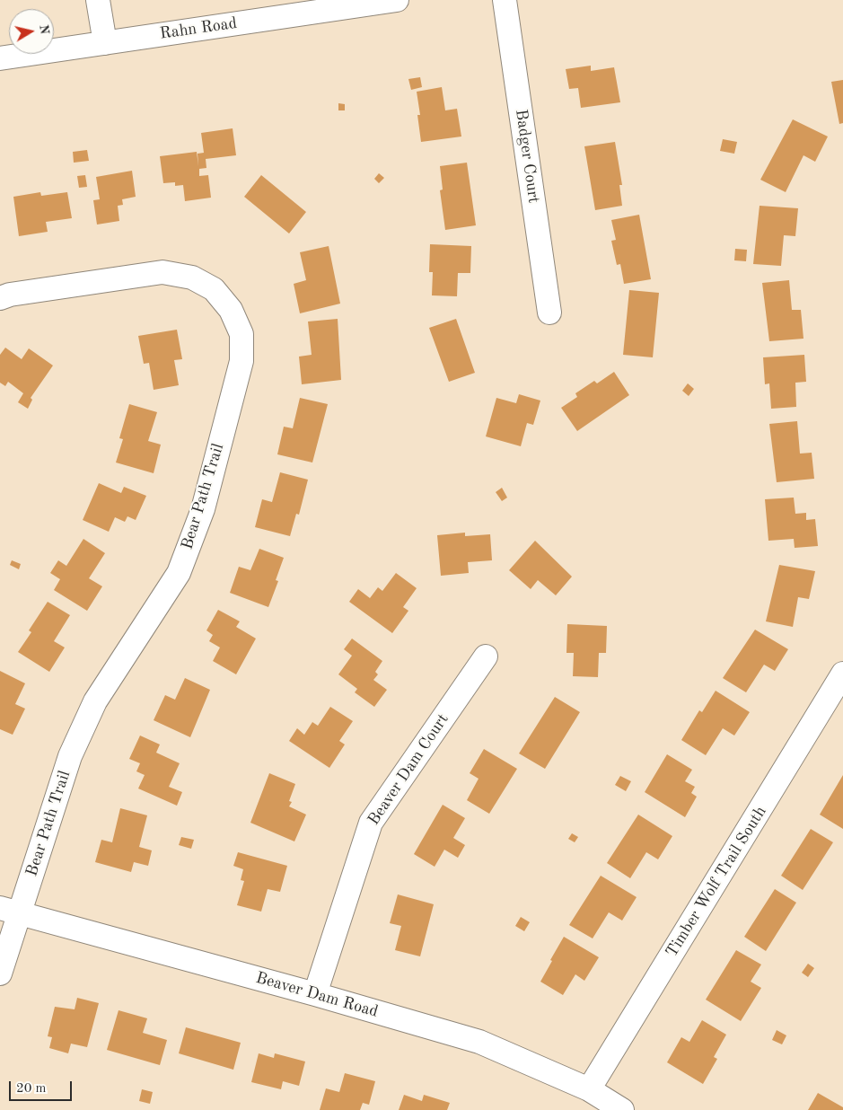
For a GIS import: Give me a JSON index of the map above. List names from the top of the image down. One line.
{"streets":{"street":["Rahn Road","Badger Court","Bear Path Trail","Beaver Dam Court","Timber Wolf Trail South","Beaver Dam Road"]},"crossings":[["Bear Path Trail","Beaver Dam Road"],["Beaver Dam Court","Beaver Dam Road"],["Timber Wolf Trail South","Beaver Dam Road"]],"scale_bar":"20 m","north":"right"}
